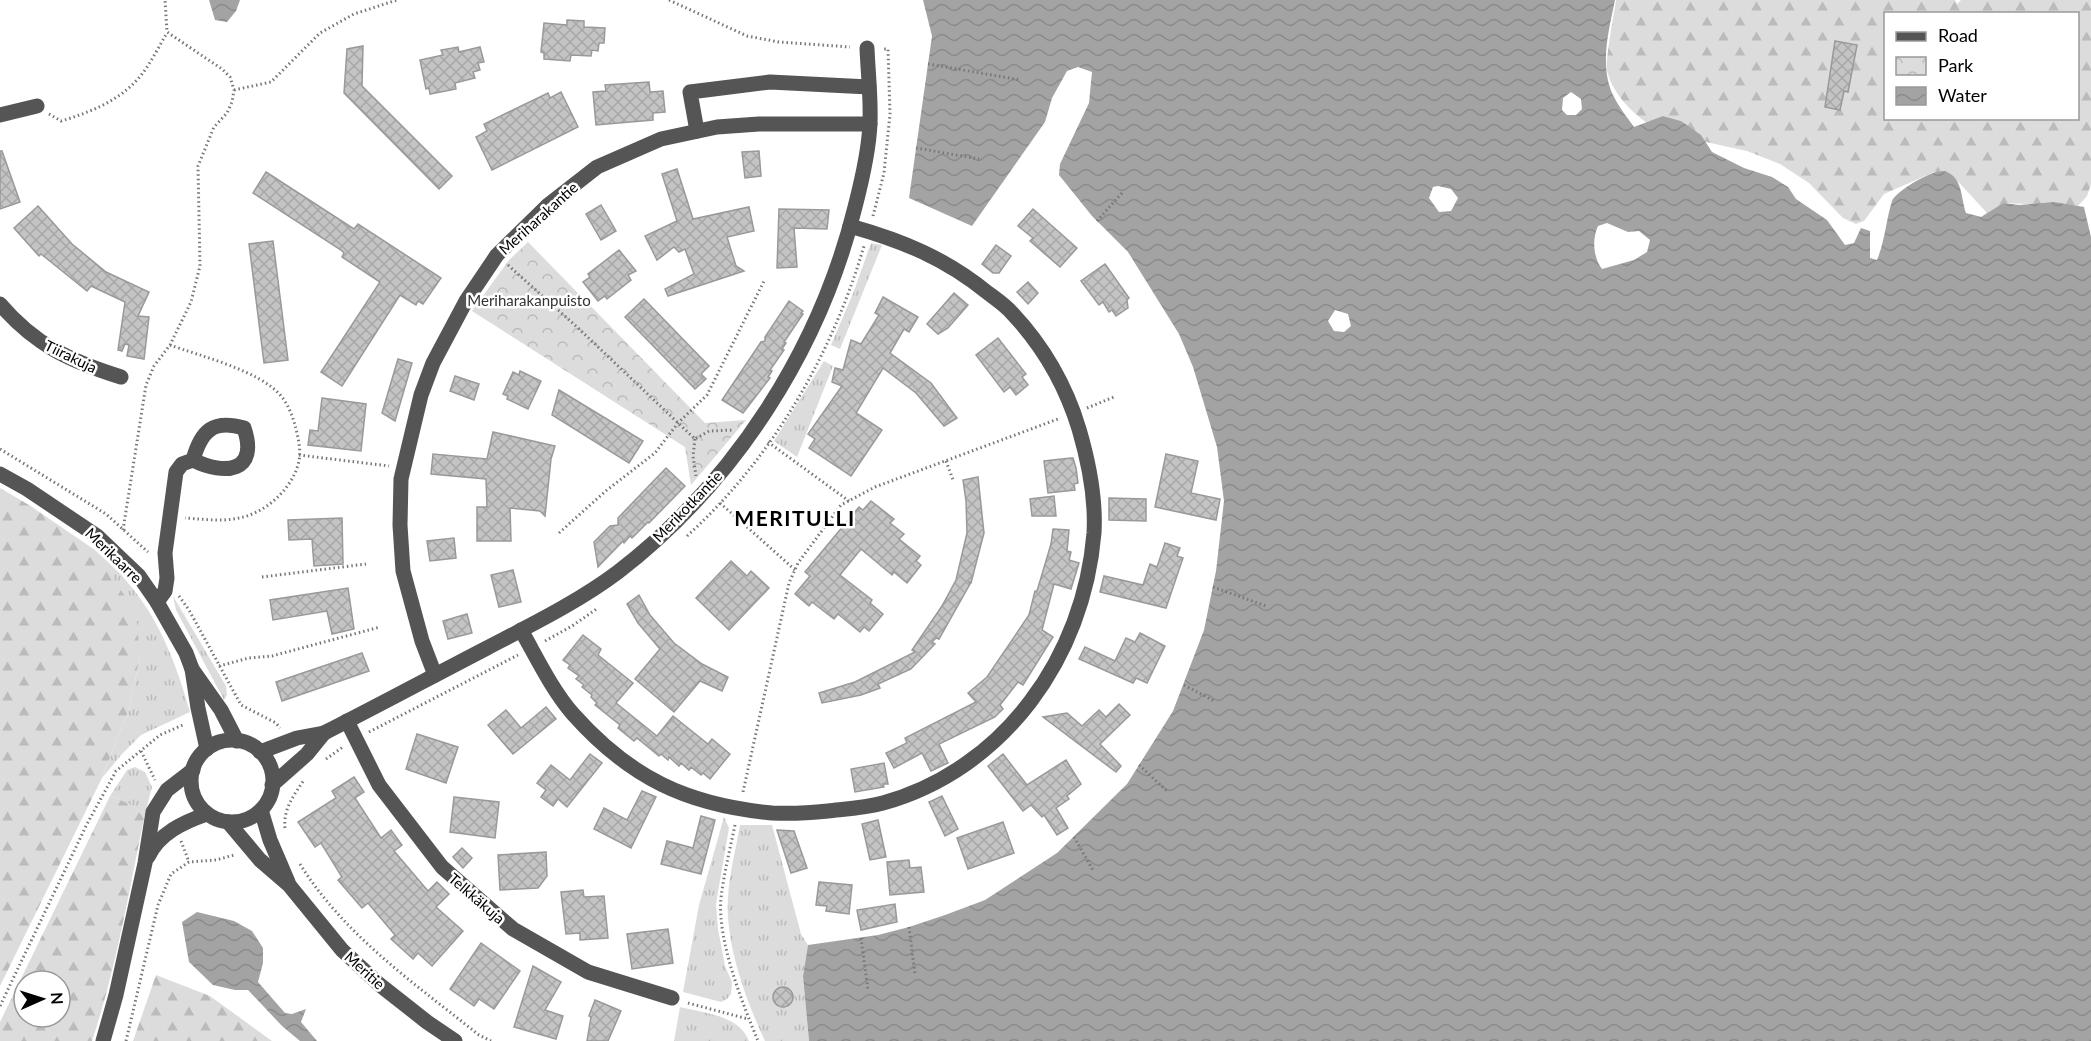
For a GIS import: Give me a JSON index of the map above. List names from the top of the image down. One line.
{"streets":{"street":["Meriharakantie","Tiirakuja","Merikotkantie","Merikaarre","Telkkäkuja","Meritie"]},"crossings":[["Meriharakantie","Merikotkantie"],["Merikotkantie","Merikaarre"],["Merikotkantie","Telkkäkuja"],["Merikotkantie","Meritie"],["Merikaarre","Meritie"]],"districts":["MERITULLI"],"parks":["Meriharakanpuisto"],"legend":["Road","Park","Water"],"north":"right"}
